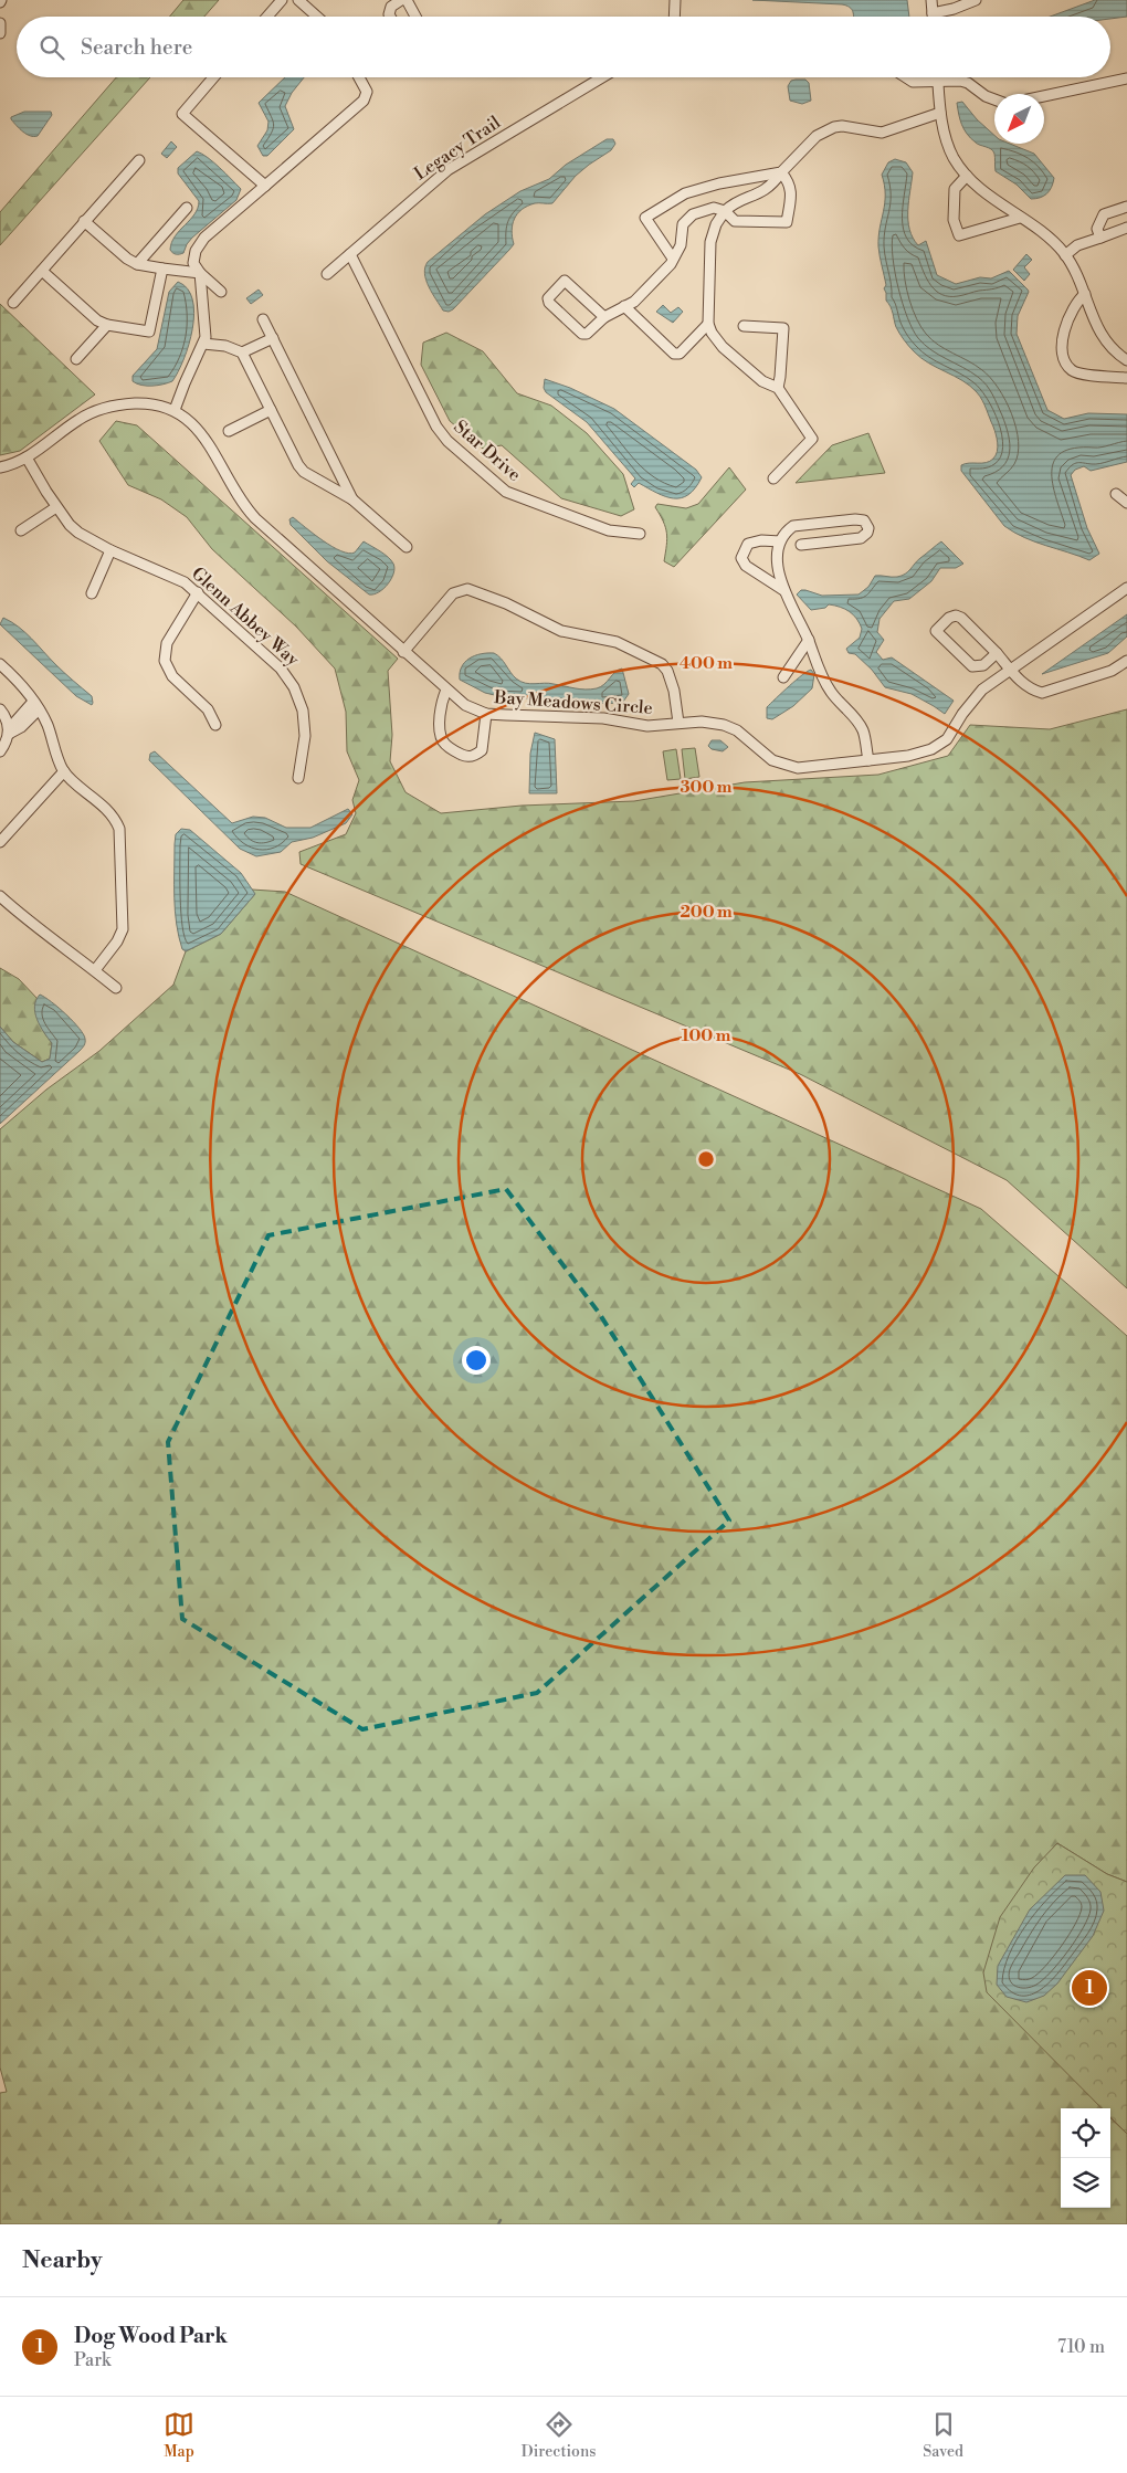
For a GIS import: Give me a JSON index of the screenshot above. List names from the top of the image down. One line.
{"streets":{"street":["Legacy Trail","Star Drive","Glenn Abbey Way","Bay Meadows Circle"]},"crossings":[["Legacy Trail","Star Drive"],["Glenn Abbey Way","Bay Meadows Circle"]],"north":"bottom left","page":{"search":"Search here","pins":"1","heading":"Nearby","list":[{"mark":"1","name":"Dog Wood Park","note":"Park","value":"710 m"}],"nav":["Map","Directions","Saved"]},"rings":["400 m","300 m","200 m","100 m"]}
